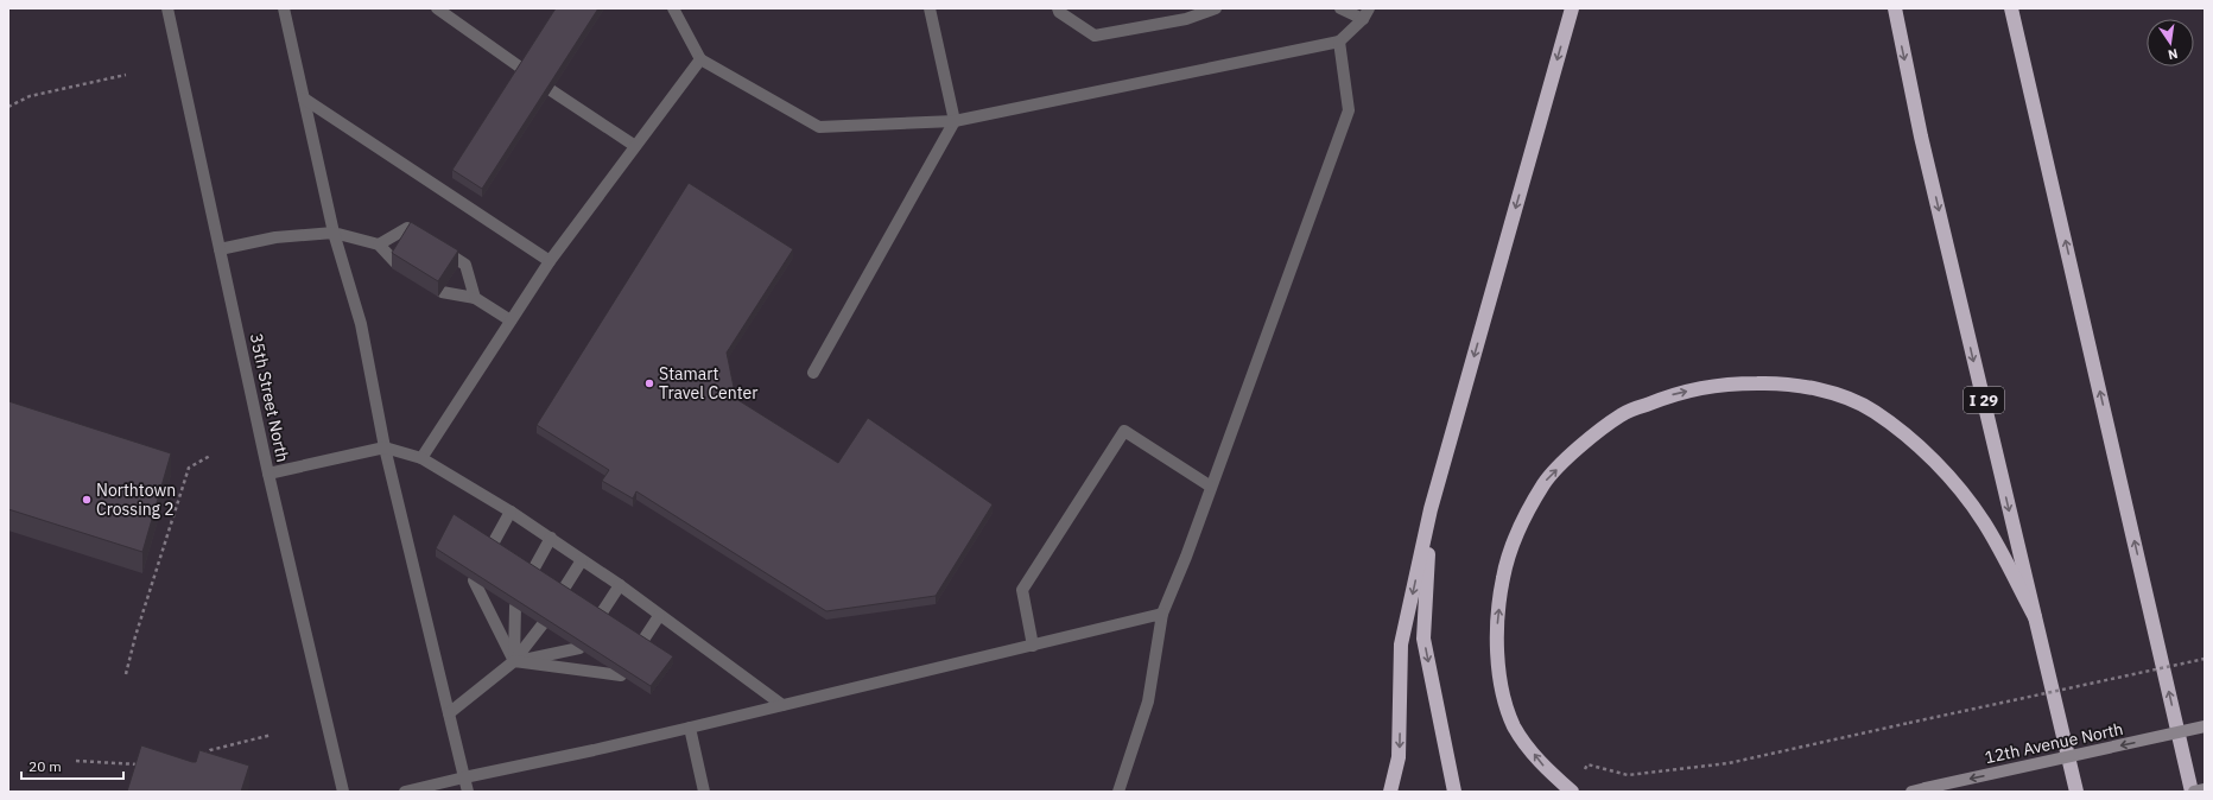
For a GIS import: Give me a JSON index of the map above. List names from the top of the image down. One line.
{"streets":{"highway":["I 29"],"main road":["12th Avenue North"],"street":["35th Street North"]},"one_way":["12th Avenue North"],"places":["Stamart Travel Center","Northtown Crossing 2"],"scale_bar":"20 m","north":"bottom"}
